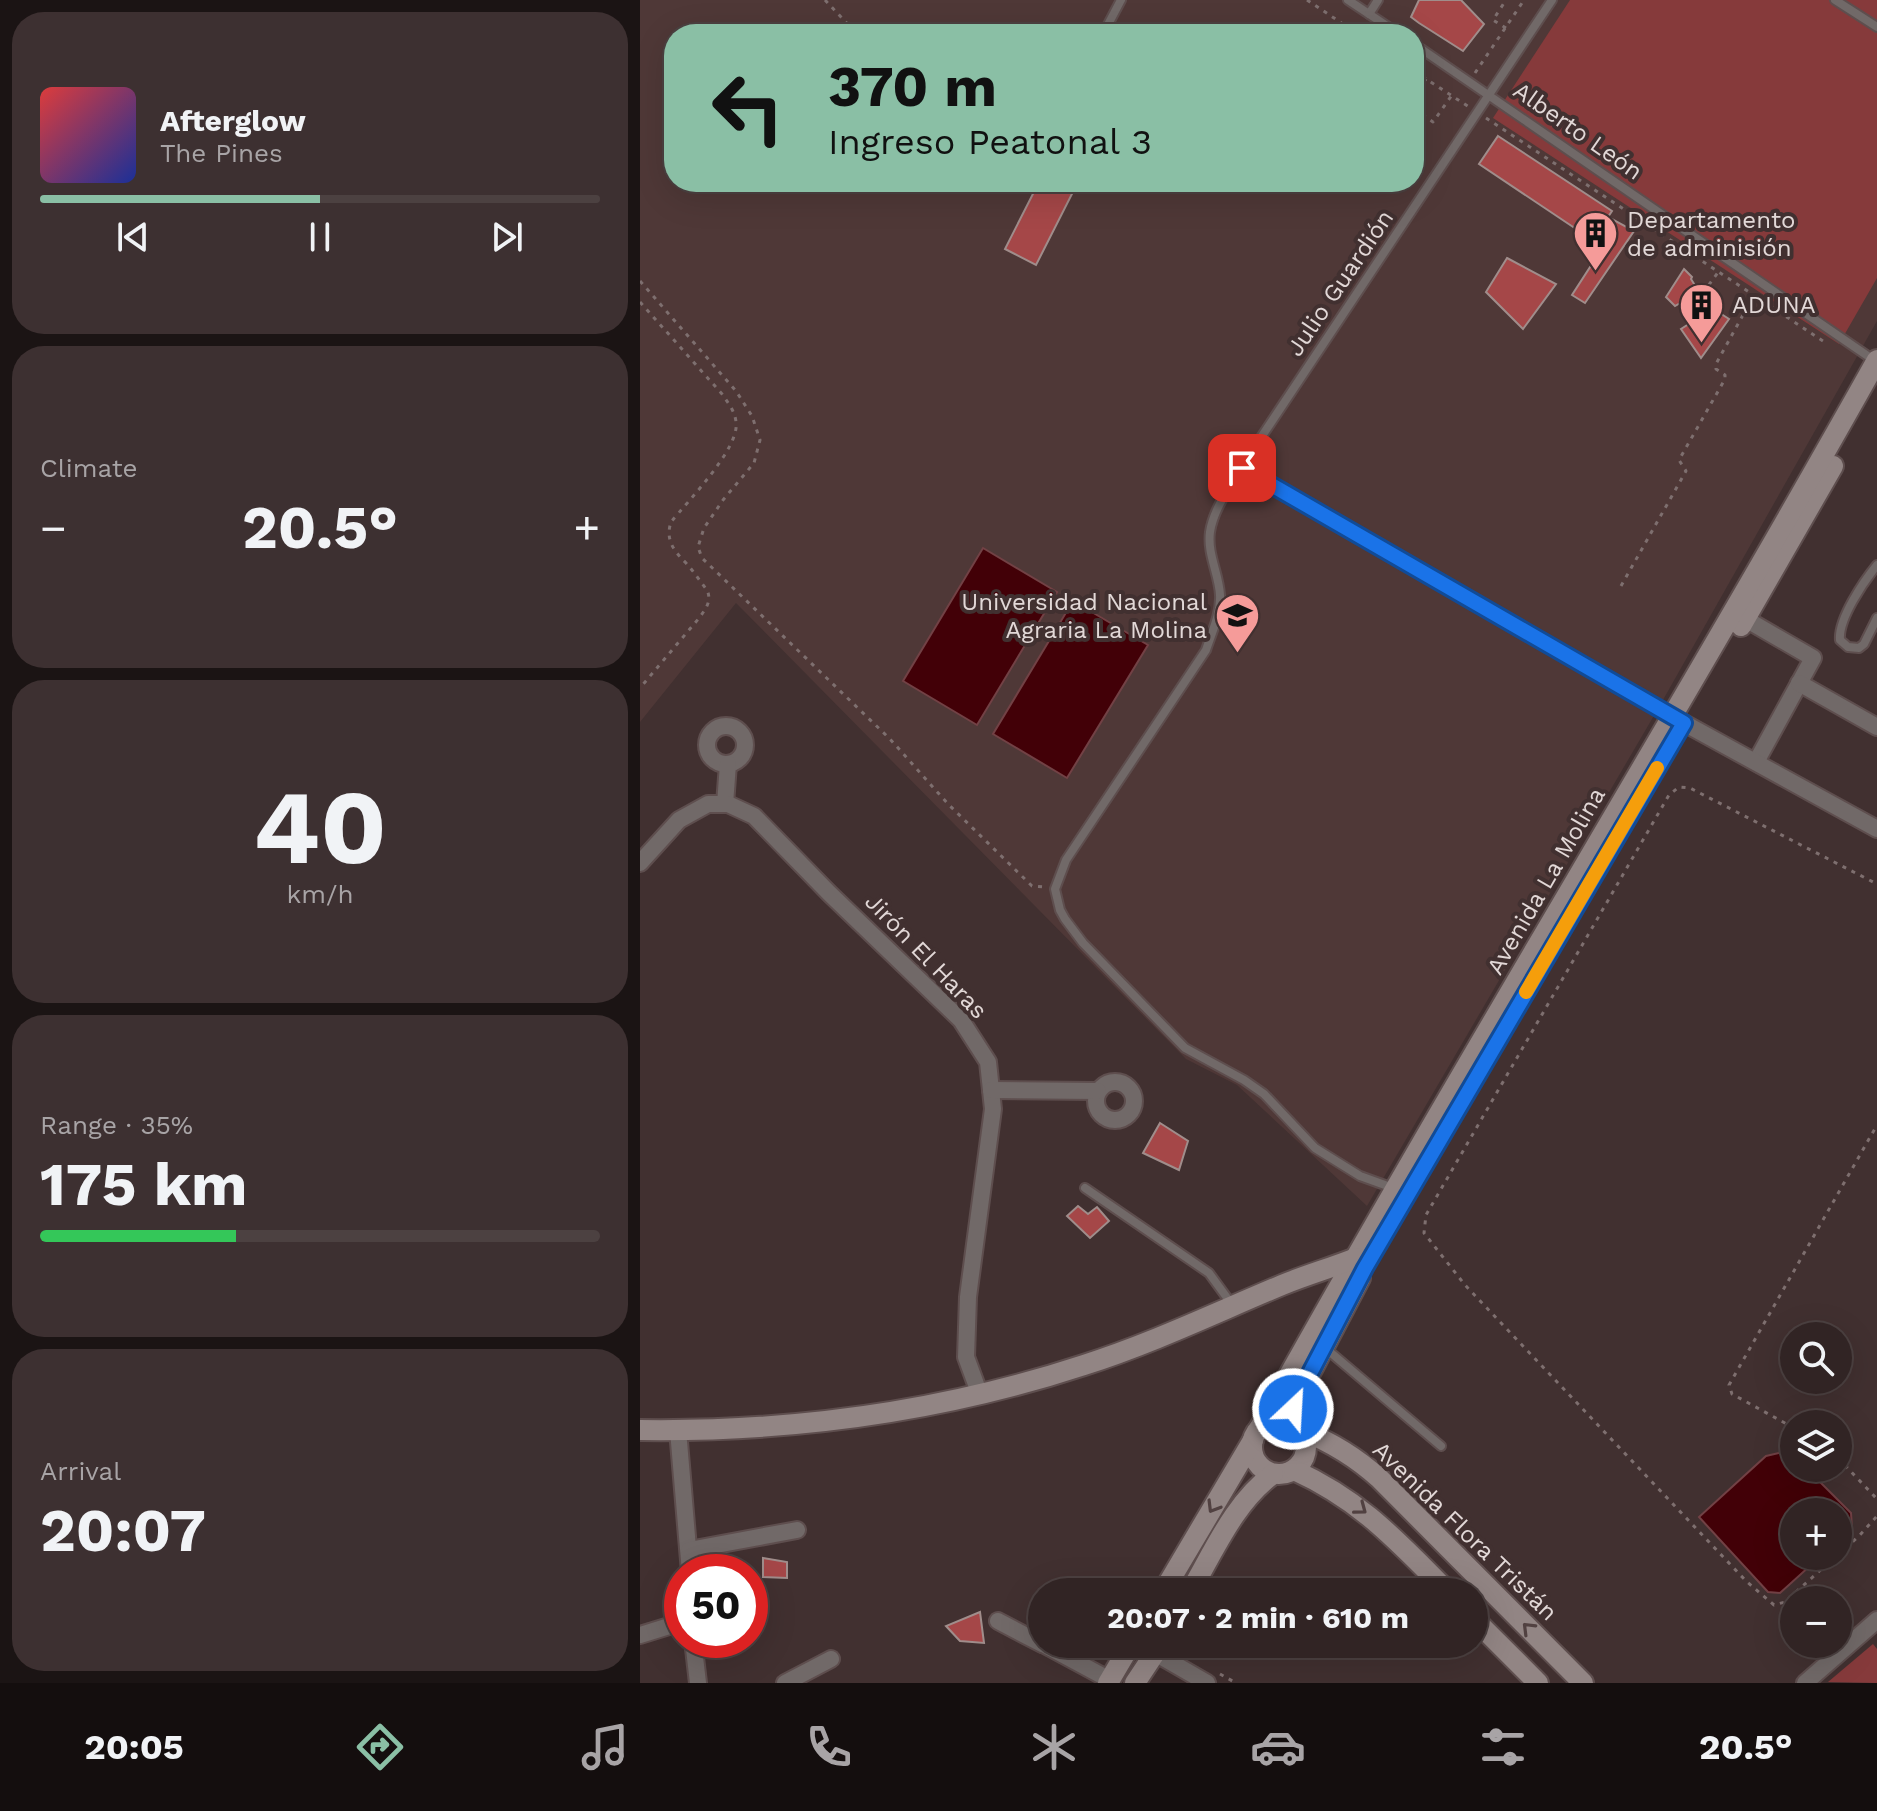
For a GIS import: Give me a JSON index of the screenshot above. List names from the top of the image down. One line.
{"streets":{"main road":["Avenida La Molina","Avenida Flora Tristán"],"street":["Jirón El Haras"],"lane":["Alberto León","Julio Guardión"]},"crossings":[["Alberto León","Julio Guardión"],["Alberto León","Avenida La Molina"],["Avenida La Molina","Avenida Flora Tristán"]],"places":{"building":["Departamento de adminisión","ADUNA"],"school or university":["Universidad Nacional Agraria La Molina"]},"page":{"turn":["370 m","Ingreso Peatonal 3"],"song":["Afterglow","The Pines"],"tile":["Climate",["40","km/h"],["Range · 35%","175 km"],["Arrival","20:07"]],"heat":["−","20.5°","+"],"map_buttons":["+","−"],"limit":"50","trip":"20:07 · 2 min · 610 m","tabs":["20:05","20.5°"]}}
